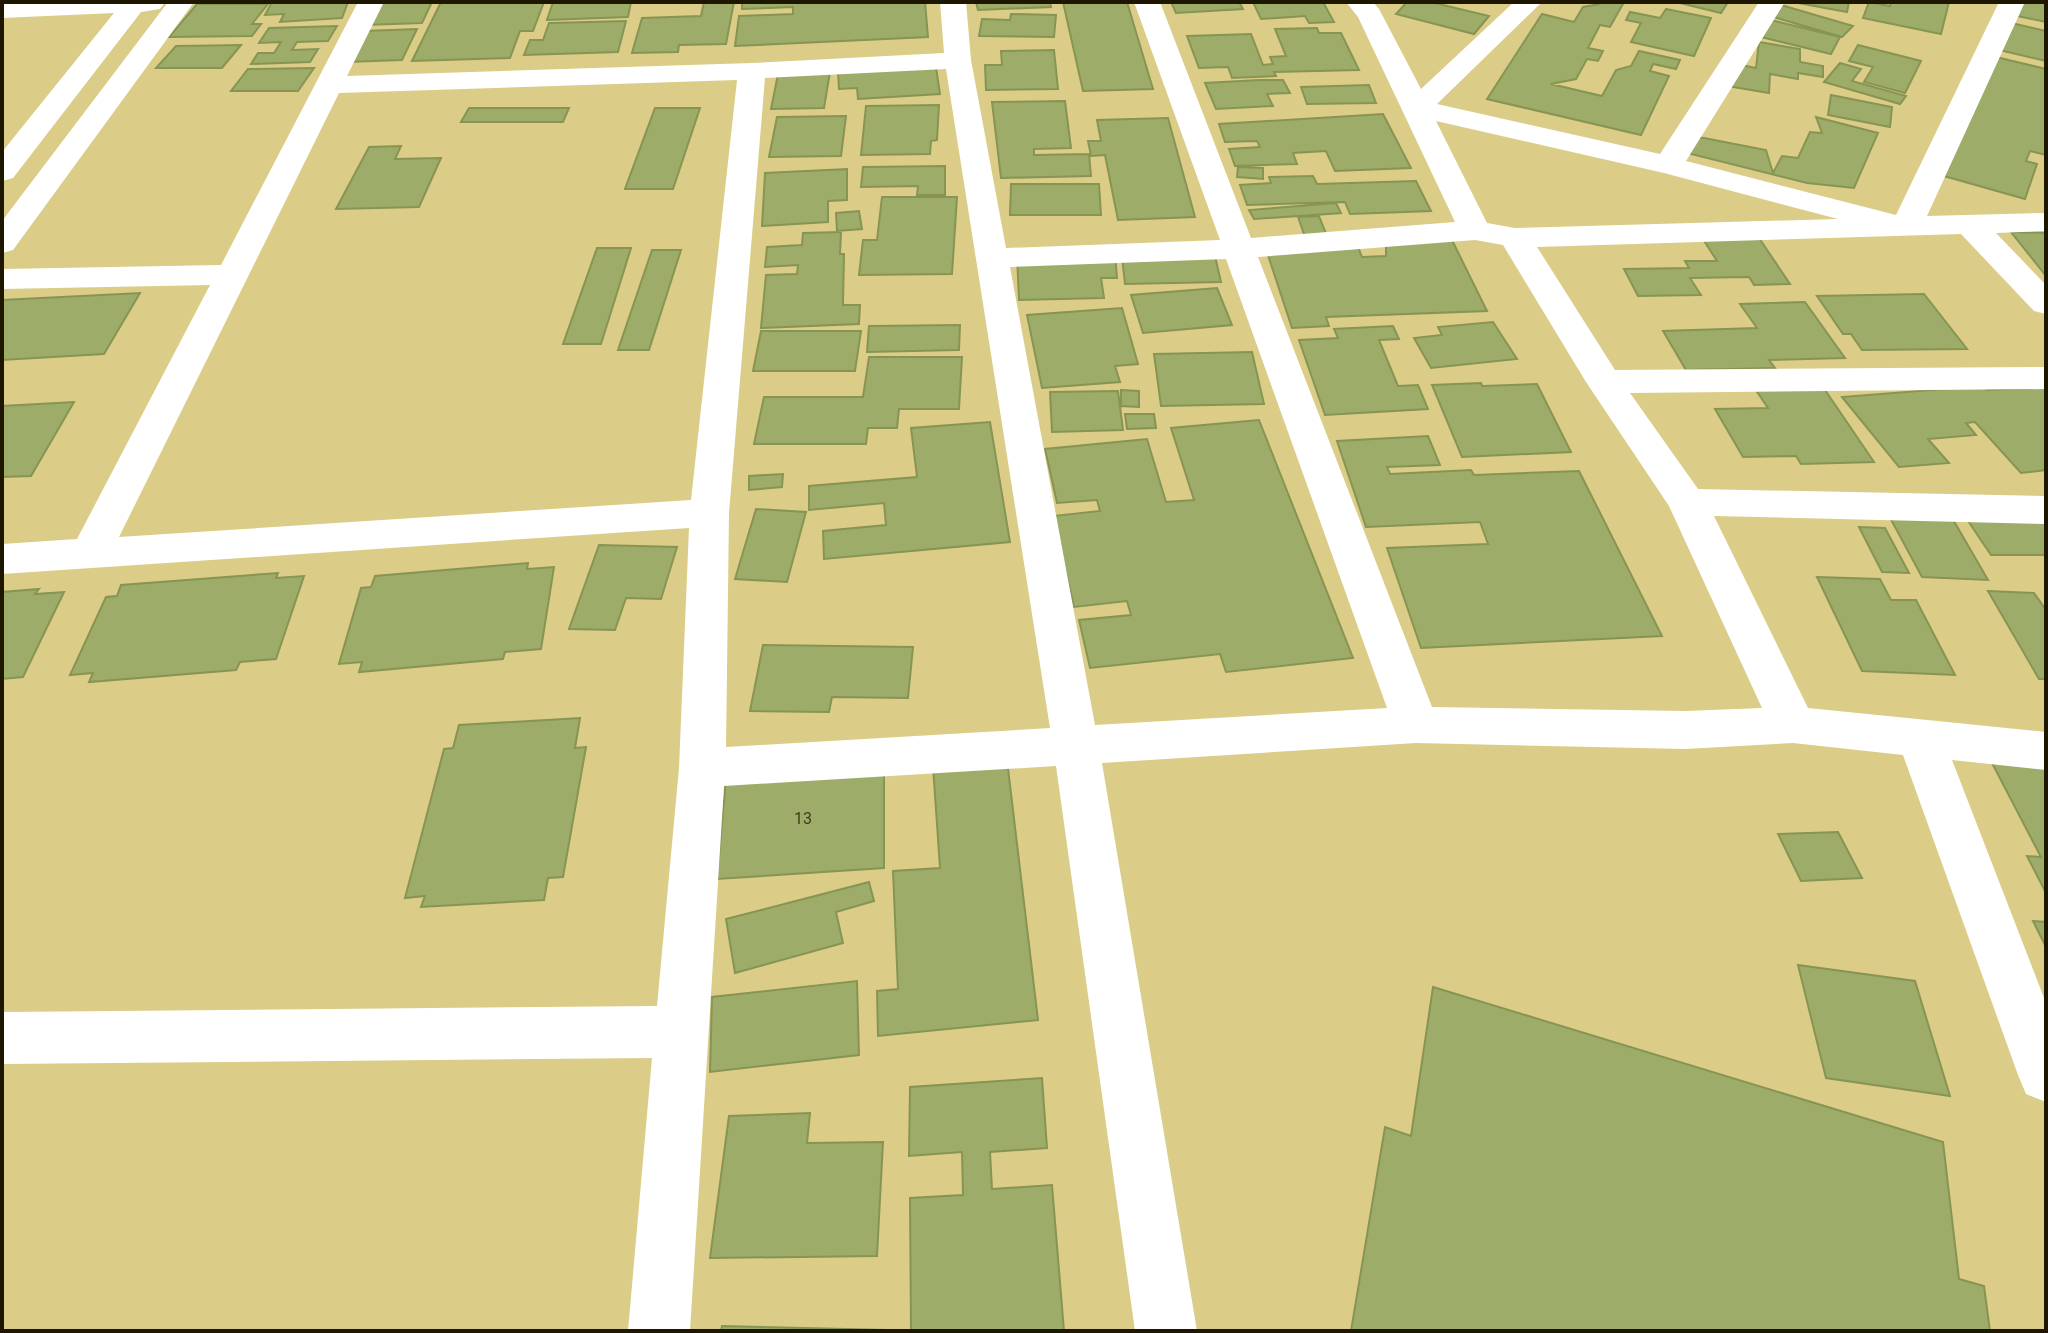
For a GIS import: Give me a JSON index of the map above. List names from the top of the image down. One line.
{"house_numbers":["13"]}
